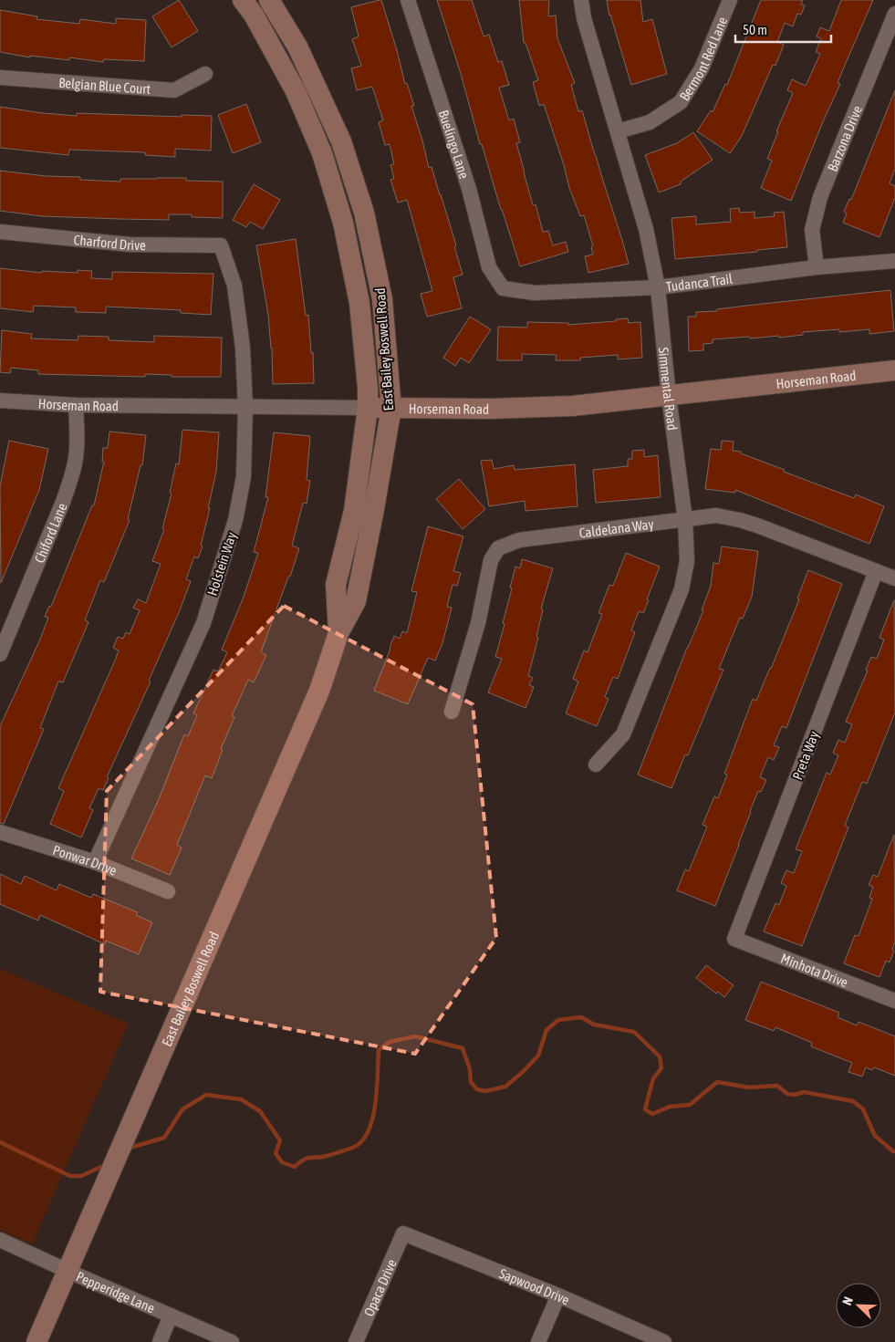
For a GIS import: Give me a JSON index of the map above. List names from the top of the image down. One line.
{"streets":{"street":["Bermont Red Lane","Belgian Blue Court","Barzona Drive","Buelingo Lane","Charford Drive","Tudanca Trail","East Bailey Boswell Road","Horseman Road","Simmental Road","Caldelana Way","Chiford Lane","Holstein Way","Preta Way","Ponwar Drive","Minhota Drive","Sapwood Drive","Opaca Drive","Pepperidge Lane"]},"crossings":[["Bermont Red Lane","Simmental Road"],["Barzona Drive","Tudanca Trail"],["Buelingo Lane","Tudanca Trail"],["Charford Drive","Holstein Way"],["Tudanca Trail","Simmental Road"],["East Bailey Boswell Road","Horseman Road"],["East Bailey Boswell Road","Pepperidge Lane"],["Horseman Road","Simmental Road"],["Horseman Road","Chiford Lane"],["Horseman Road","Holstein Way"],["Simmental Road","Caldelana Way"],["Caldelana Way","Preta Way"],["Holstein Way","Ponwar Drive"],["Preta Way","Minhota Drive"],["Sapwood Drive","Opaca Drive"]],"scale_bar":"50 m","north":"top left"}
